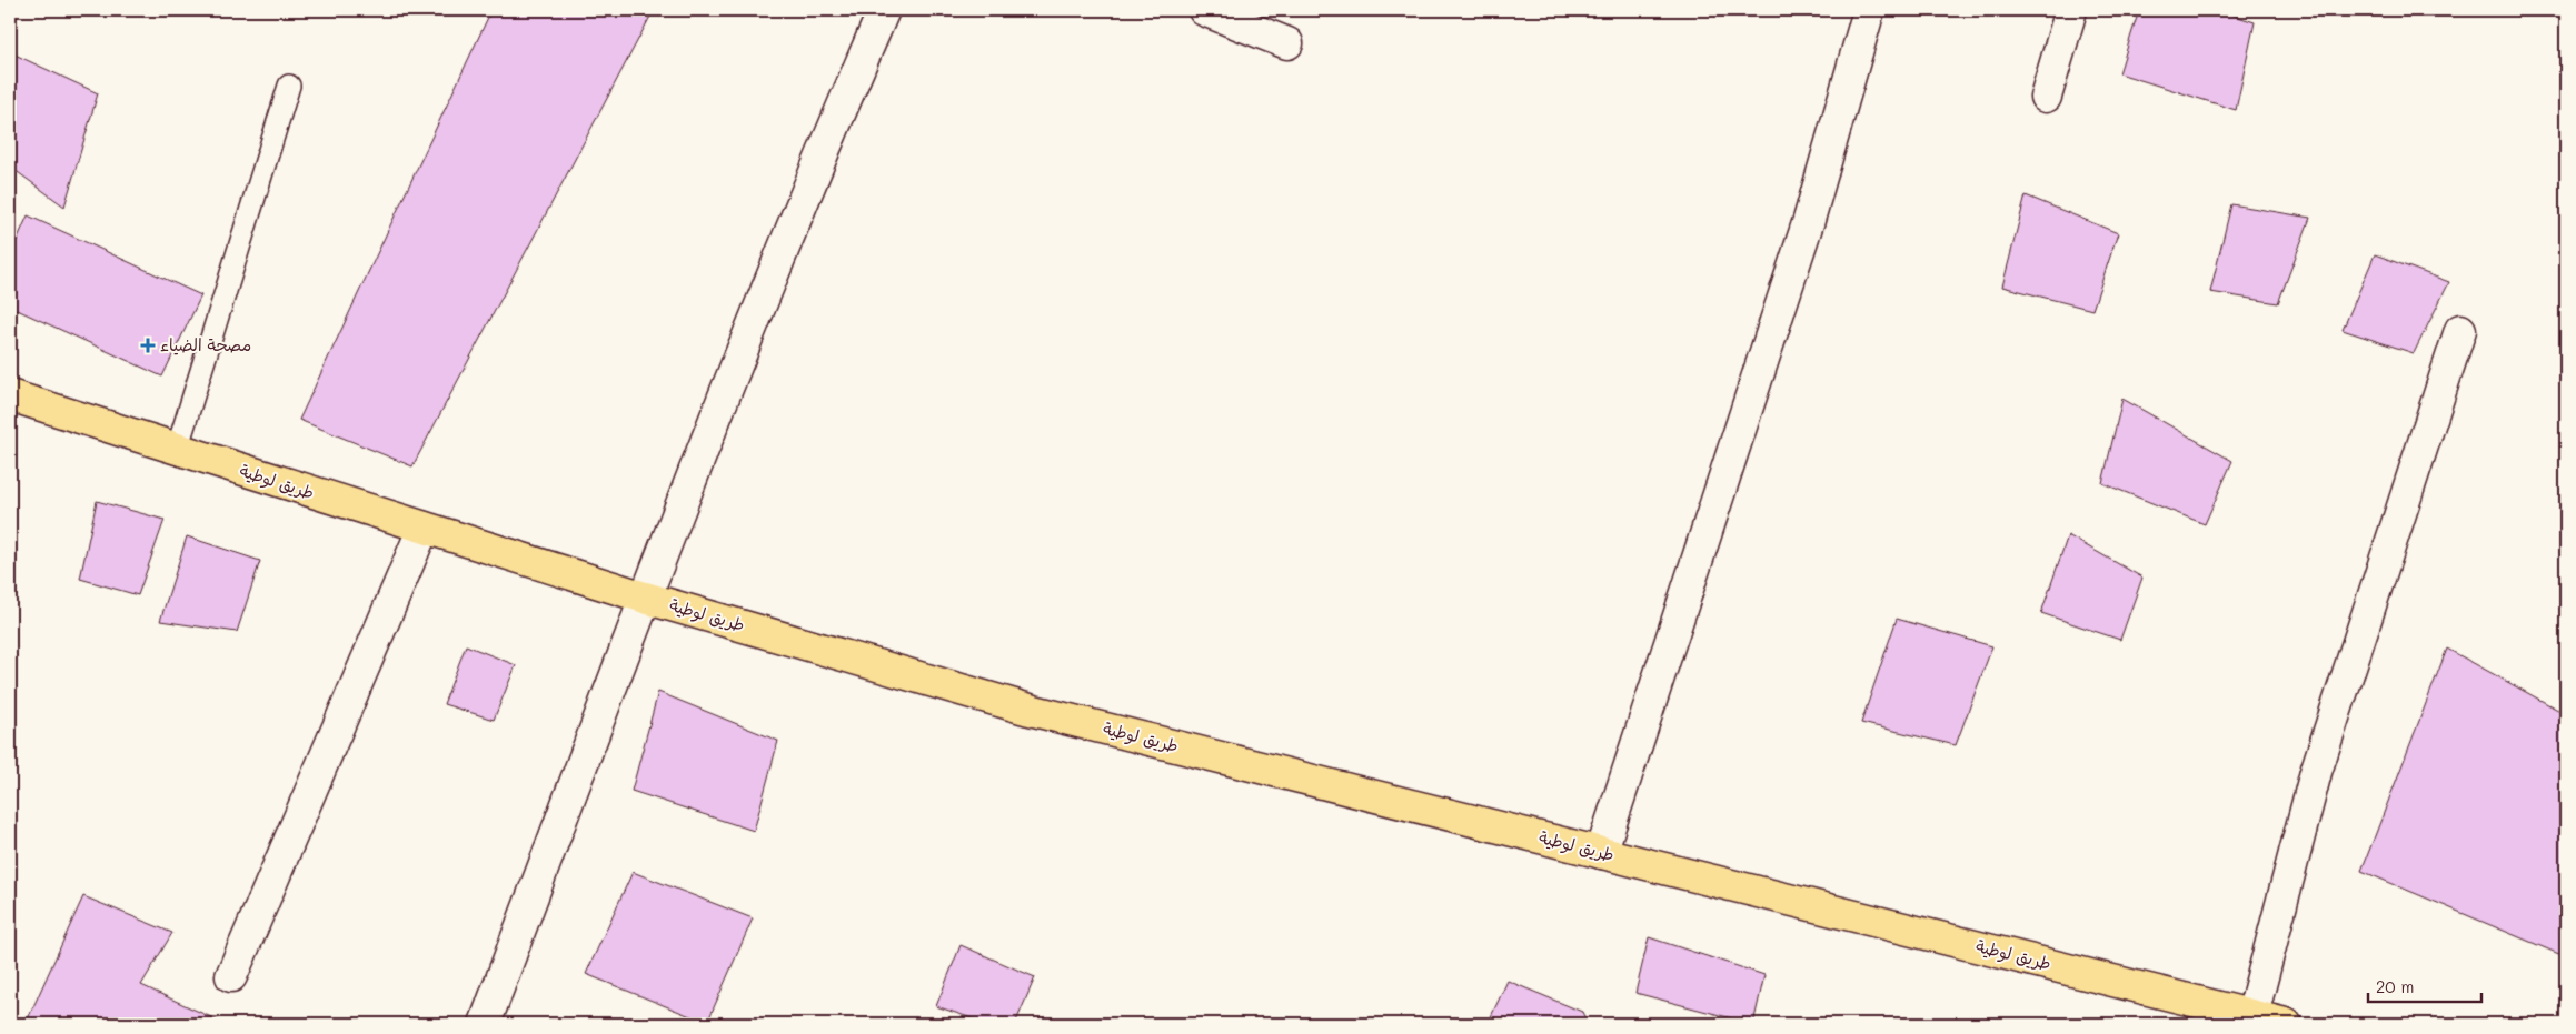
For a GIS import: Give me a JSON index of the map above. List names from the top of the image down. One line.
{"streets":{"main road":["طريق لوطية"]},"places":{"health":["مصحة الضياء"]},"scale_bar":"20 m"}
